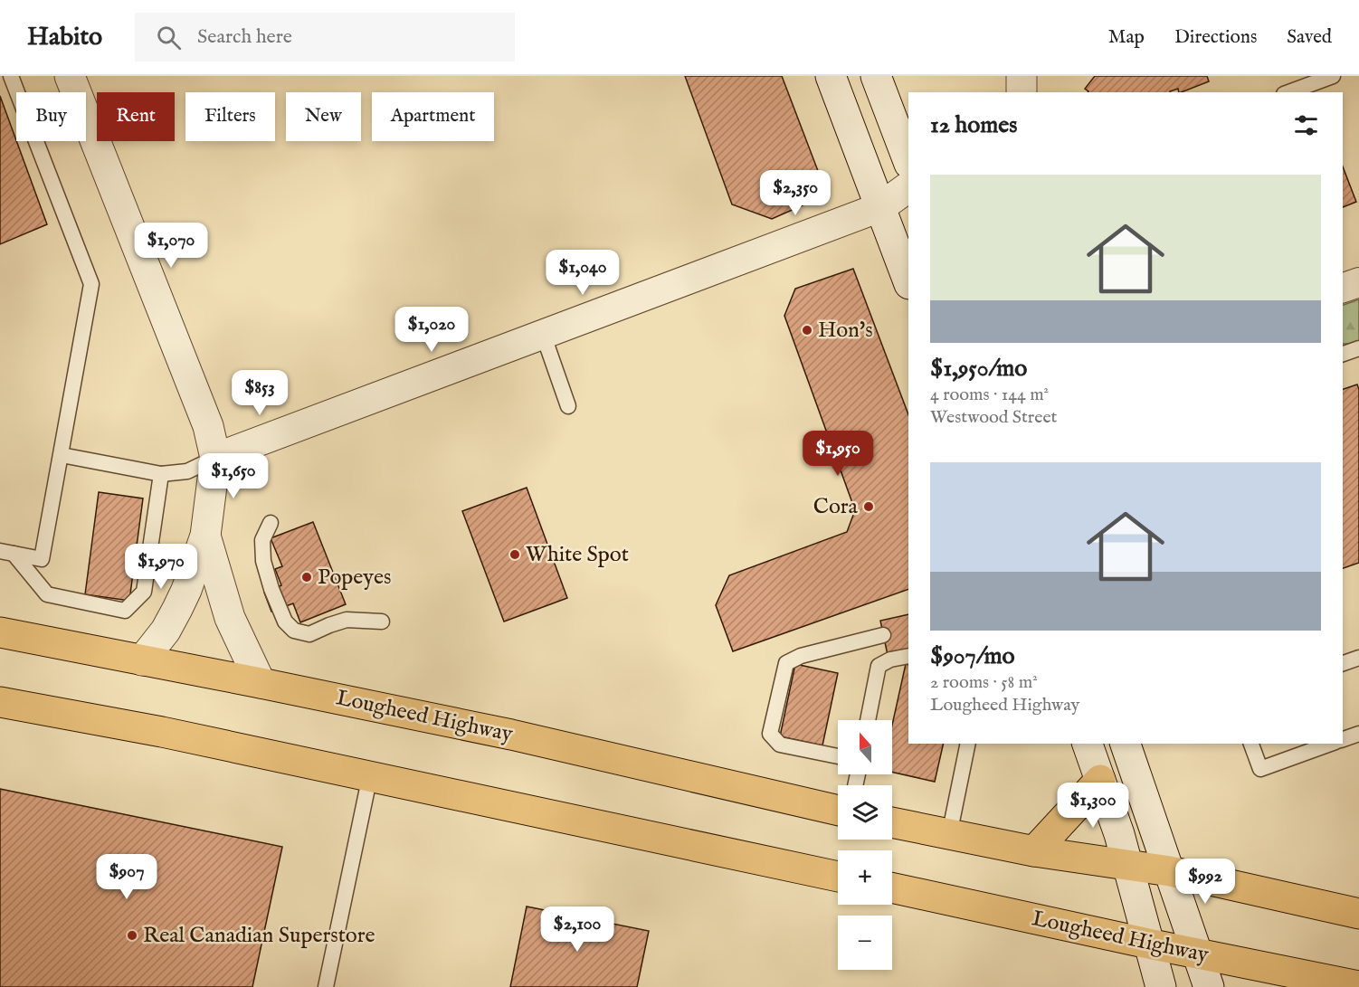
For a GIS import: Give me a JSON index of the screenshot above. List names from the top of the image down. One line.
{"streets":{"main road":["Lougheed Highway"]},"places":["Hon's","Cora","White Spot","Popeyes","Real Canadian Superstore"],"north":"top","page":{"header":"Habito","search":"Search here","nav":["Map","Directions","Saved"],"chip":["Buy","Rent","Filters","New","Apartment"],"heading":"12 homes","list":[{"name":"$1,950/mo","note":"4 rooms · 144 m² · Westwood Street"},{"name":"$907/mo","note":"2 rooms · 58 m² · Lougheed Highway"}],"price":["$2,350","$1,070","$1,040","$1,020","$853","$1,950","$1,650","$1,970","$1,300","$907","$992","$2,100"],"map_buttons":["+","−"]}}
